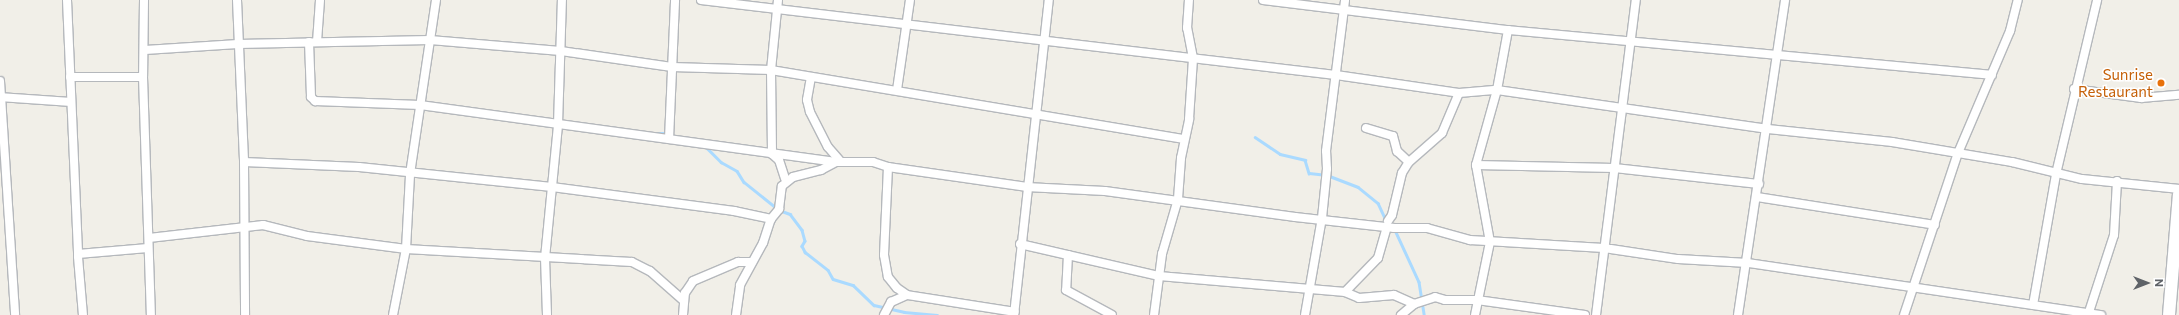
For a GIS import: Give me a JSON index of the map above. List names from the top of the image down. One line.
{"places":["Sunrise Restaurant"],"north":"right"}
